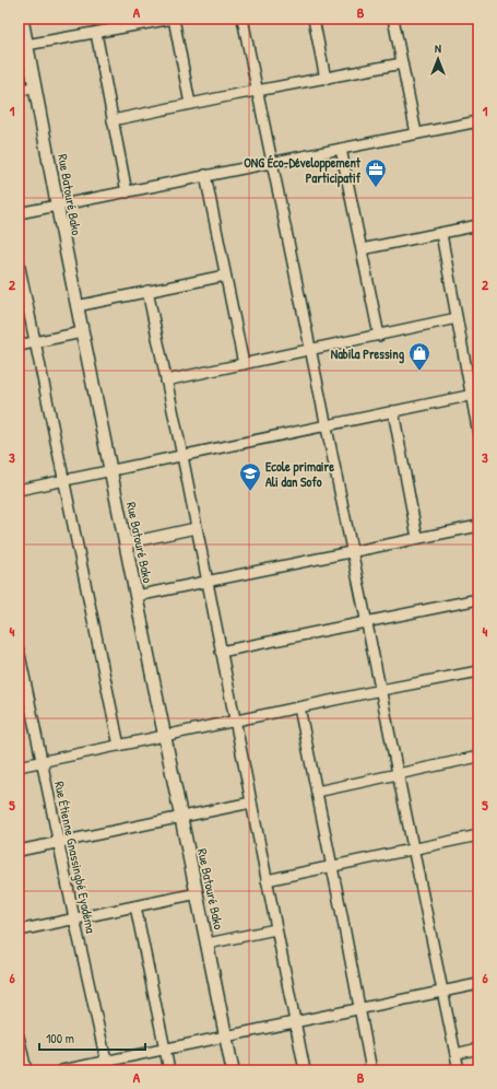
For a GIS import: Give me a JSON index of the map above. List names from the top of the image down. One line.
{"streets":{"main road":["Rue Batouré Bako"],"street":["Rue Étienne Gnassingbé Eyadéma"]},"places":{"office":["ONG Éco-Développement Participatif"],"shop":["Nabila Pressing"],"school or university":["Ecole primaire Ali dan Sofo"]},"scale_bar":"100 m","north":"top","grid":{"columns":["A","B"],"rows":["1","2","3","4","5","6"]}}
